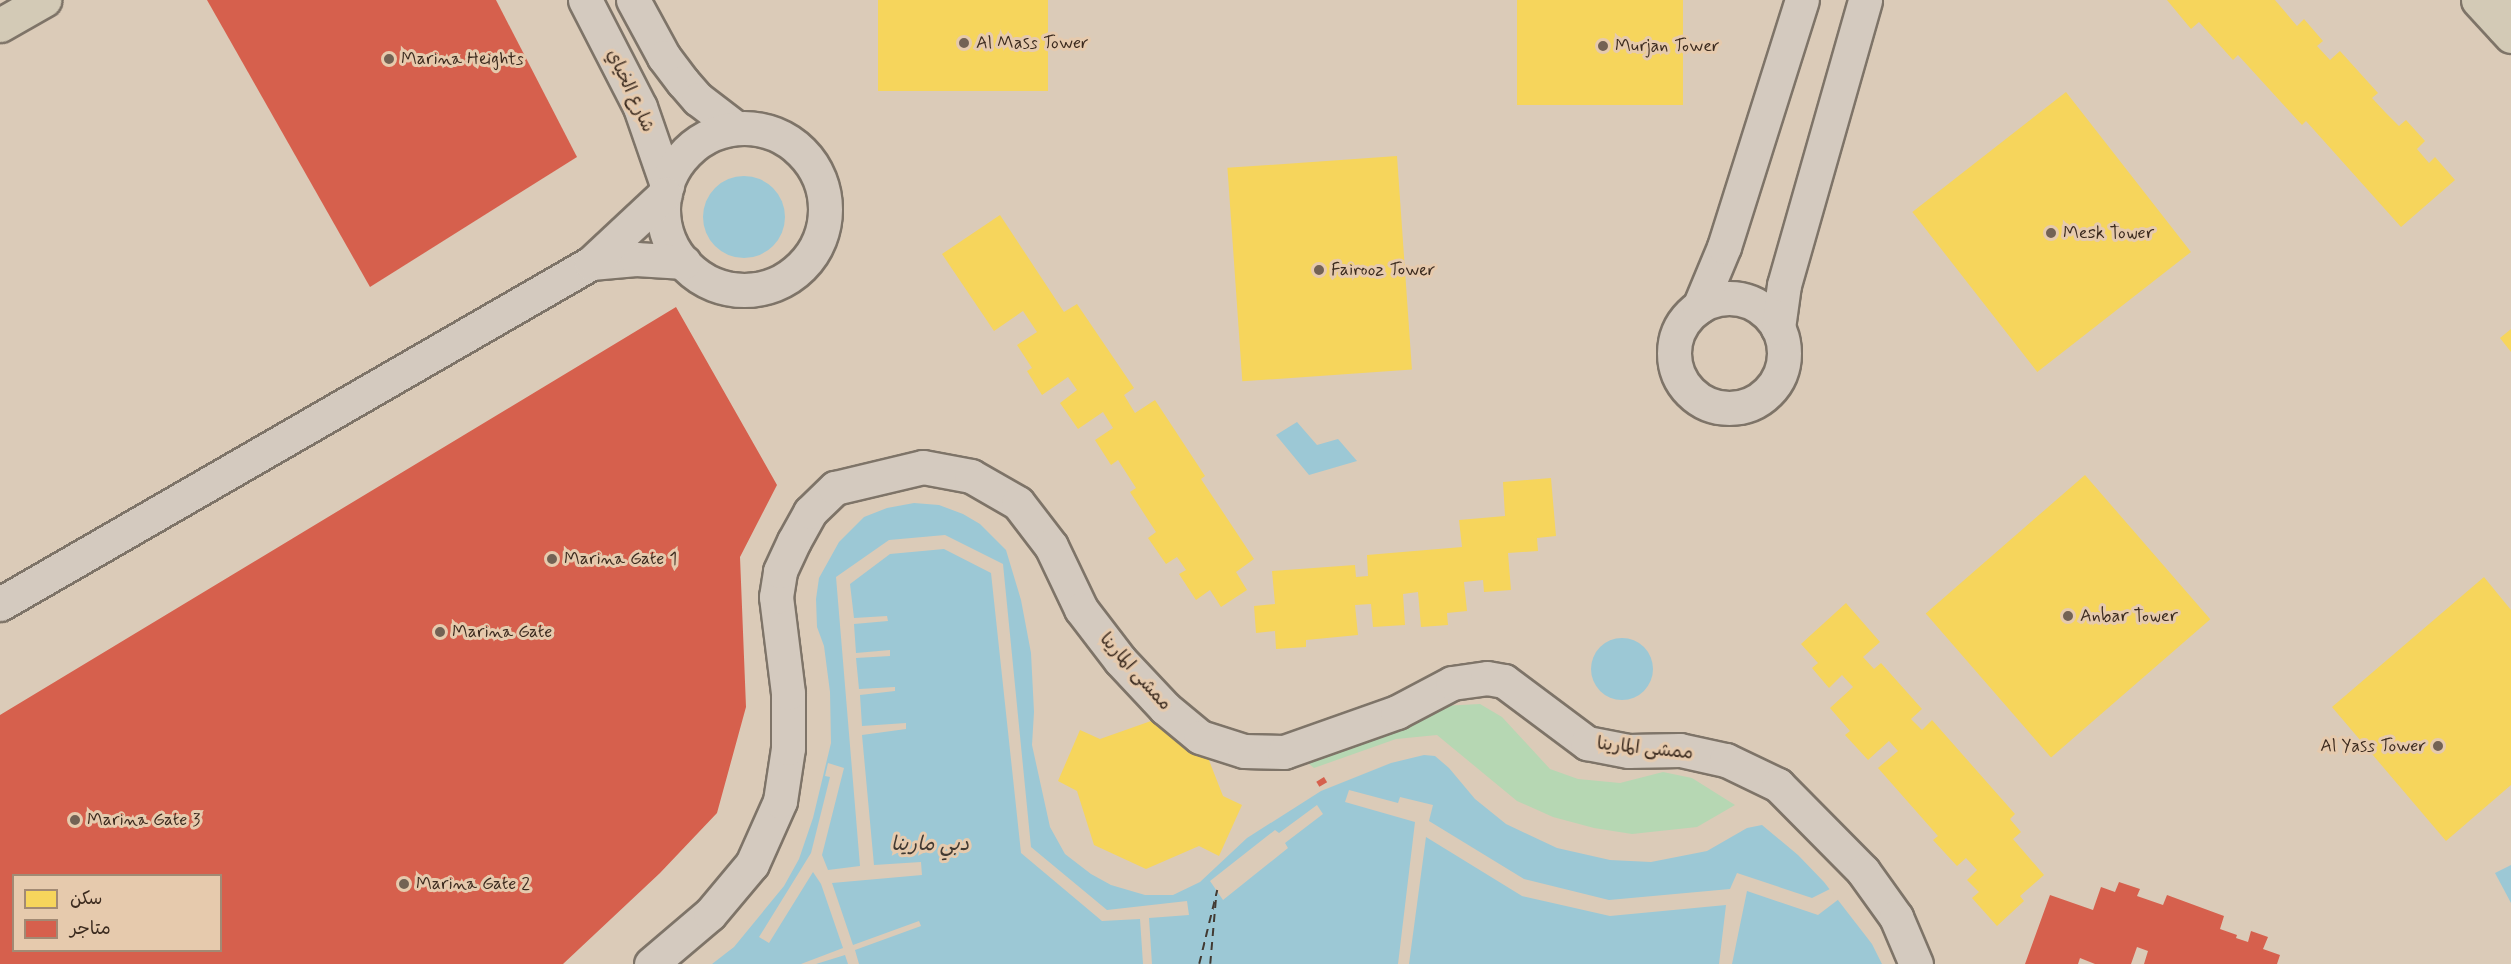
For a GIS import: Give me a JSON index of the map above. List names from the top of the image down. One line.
{"streets":{"street":["شارع الخياي","ممشى المارينا"]},"water":["دبي مارينا"],"places":["Al Mass Tower","Murjan Tower","Marina Heights","Mesk Tower","Fairooz Tower","Marina Gate 1","Anbar Tower","Marina Gate","Al Yass Tower","Marina Gate 3","Marina Gate 2"],"legend":["سكن","متاجر"]}
